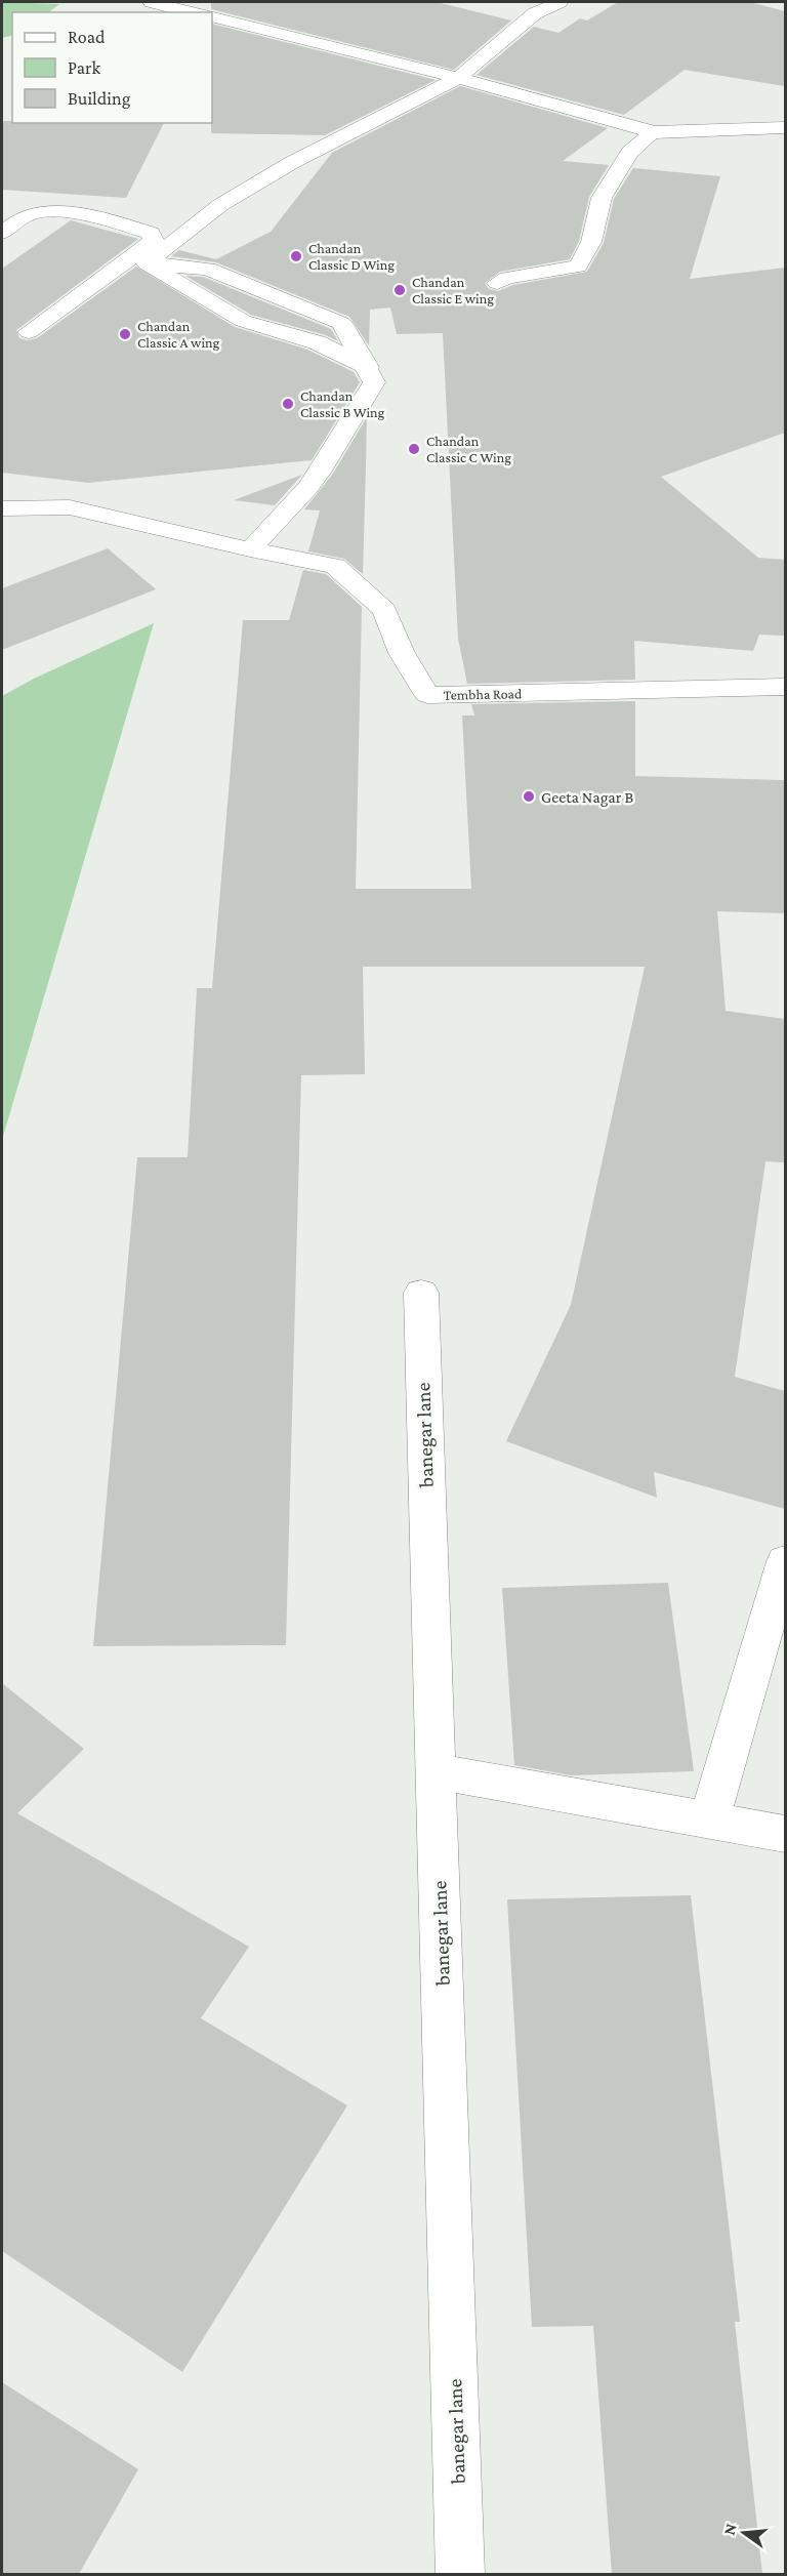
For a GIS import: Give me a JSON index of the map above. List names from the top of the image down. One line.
{"streets":{"street":["Tembha Road","banegar lane"]},"places":["Chandan Classic D Wing","Chandan Classic E wing","Chandan Classic A wing","Chandan Classic B Wing","Chandan Classic C Wing","Geeta Nagar B"],"legend":["Road","Park","Building"],"north":"left"}
